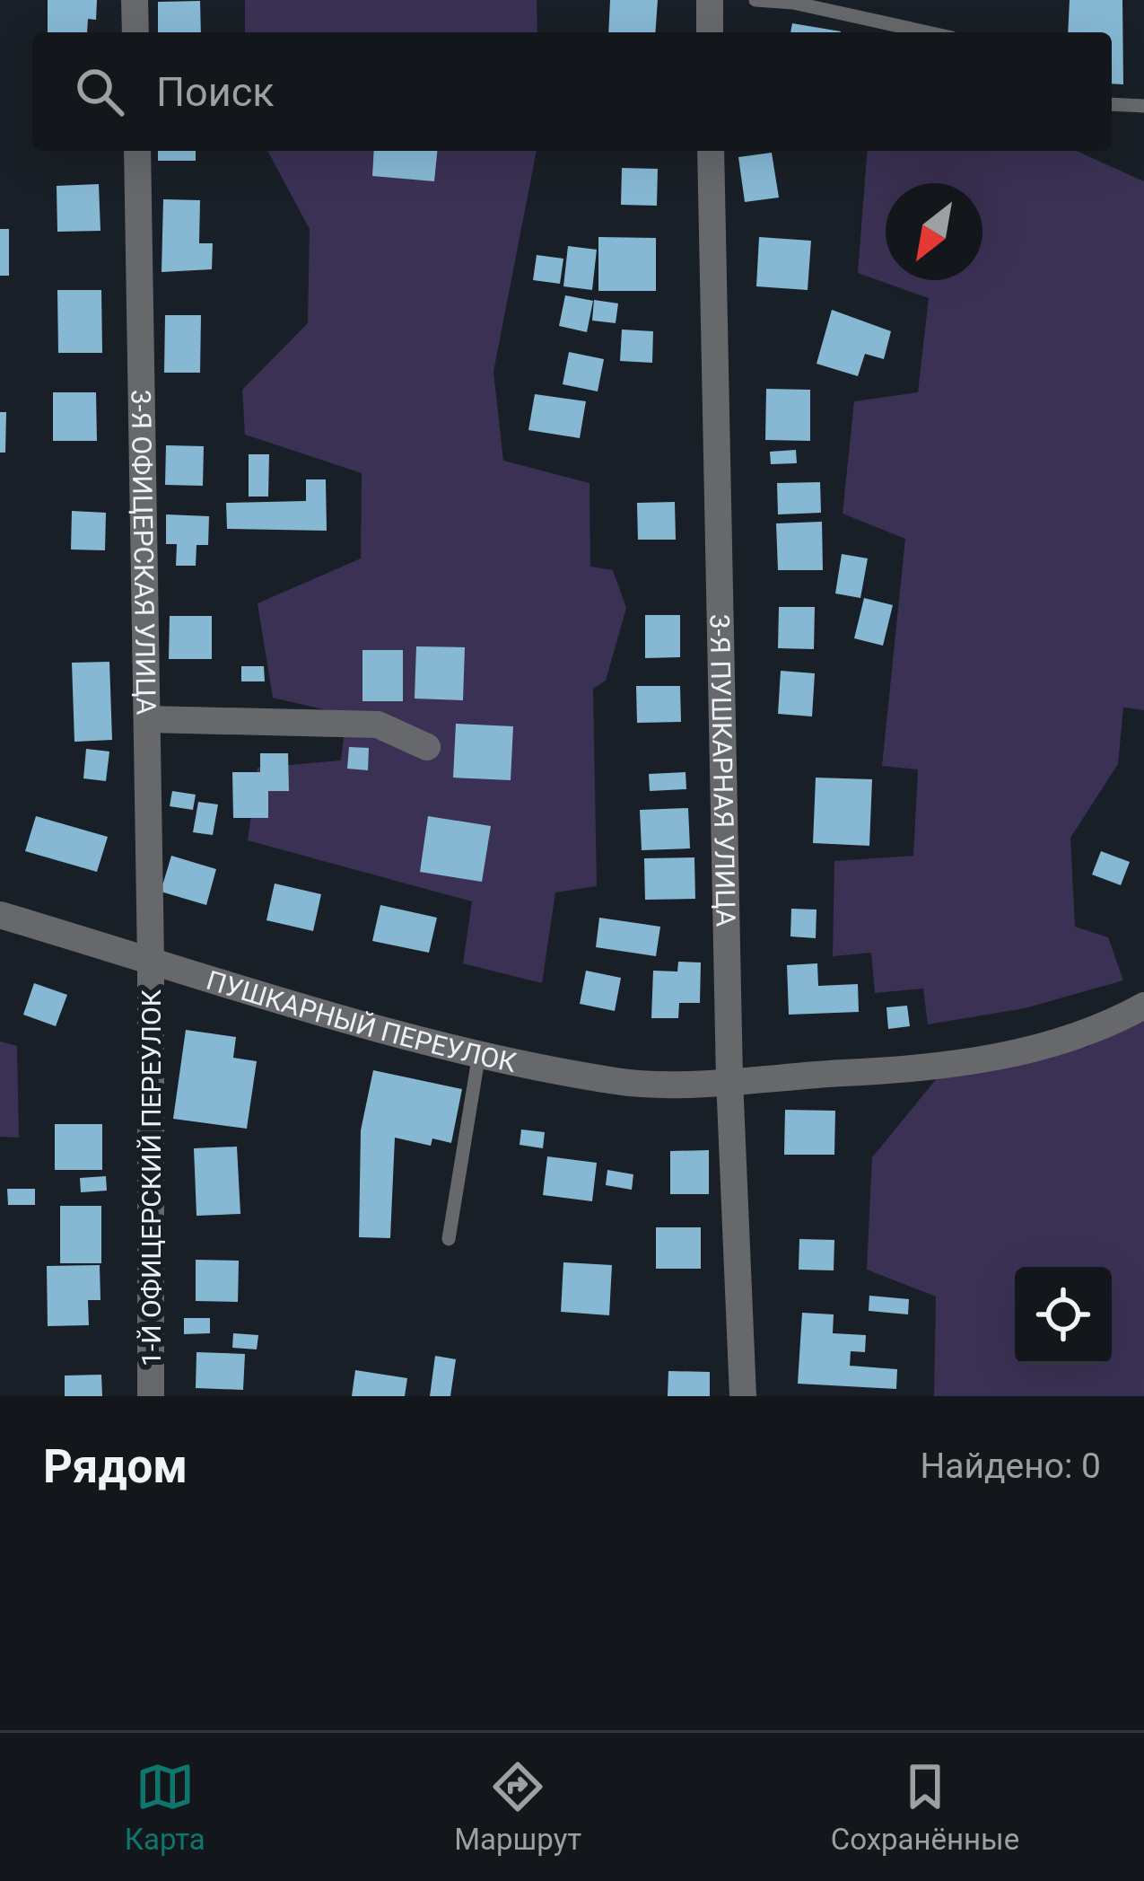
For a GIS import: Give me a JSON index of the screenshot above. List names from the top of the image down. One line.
{"streets":{"street":["3-Я ОФИЦЕРСКАЯ УЛИЦА","3-Я ПУШКАРНАЯ УЛИЦА","ПУШКАРНЫЙ ПЕРЕУЛОК","1-Й ОФИЦЕРСКИЙ ПЕРЕУЛОК"]},"crossings":[["3-Я ОФИЦЕРСКАЯ УЛИЦА","ПУШКАРНЫЙ ПЕРЕУЛОК"],["3-Я ОФИЦЕРСКАЯ УЛИЦА","1-Й ОФИЦЕРСКИЙ ПЕРЕУЛОК"],["3-Я ПУШКАРНАЯ УЛИЦА","ПУШКАРНЫЙ ПЕРЕУЛОК"],["ПУШКАРНЫЙ ПЕРЕУЛОК","1-Й ОФИЦЕРСКИЙ ПЕРЕУЛОК"]],"north":"bottom left","page":{"search":"Поиск","heading":["Рядом","Найдено: 0"],"nav":["Карта","Маршрут","Сохранённые"]}}
